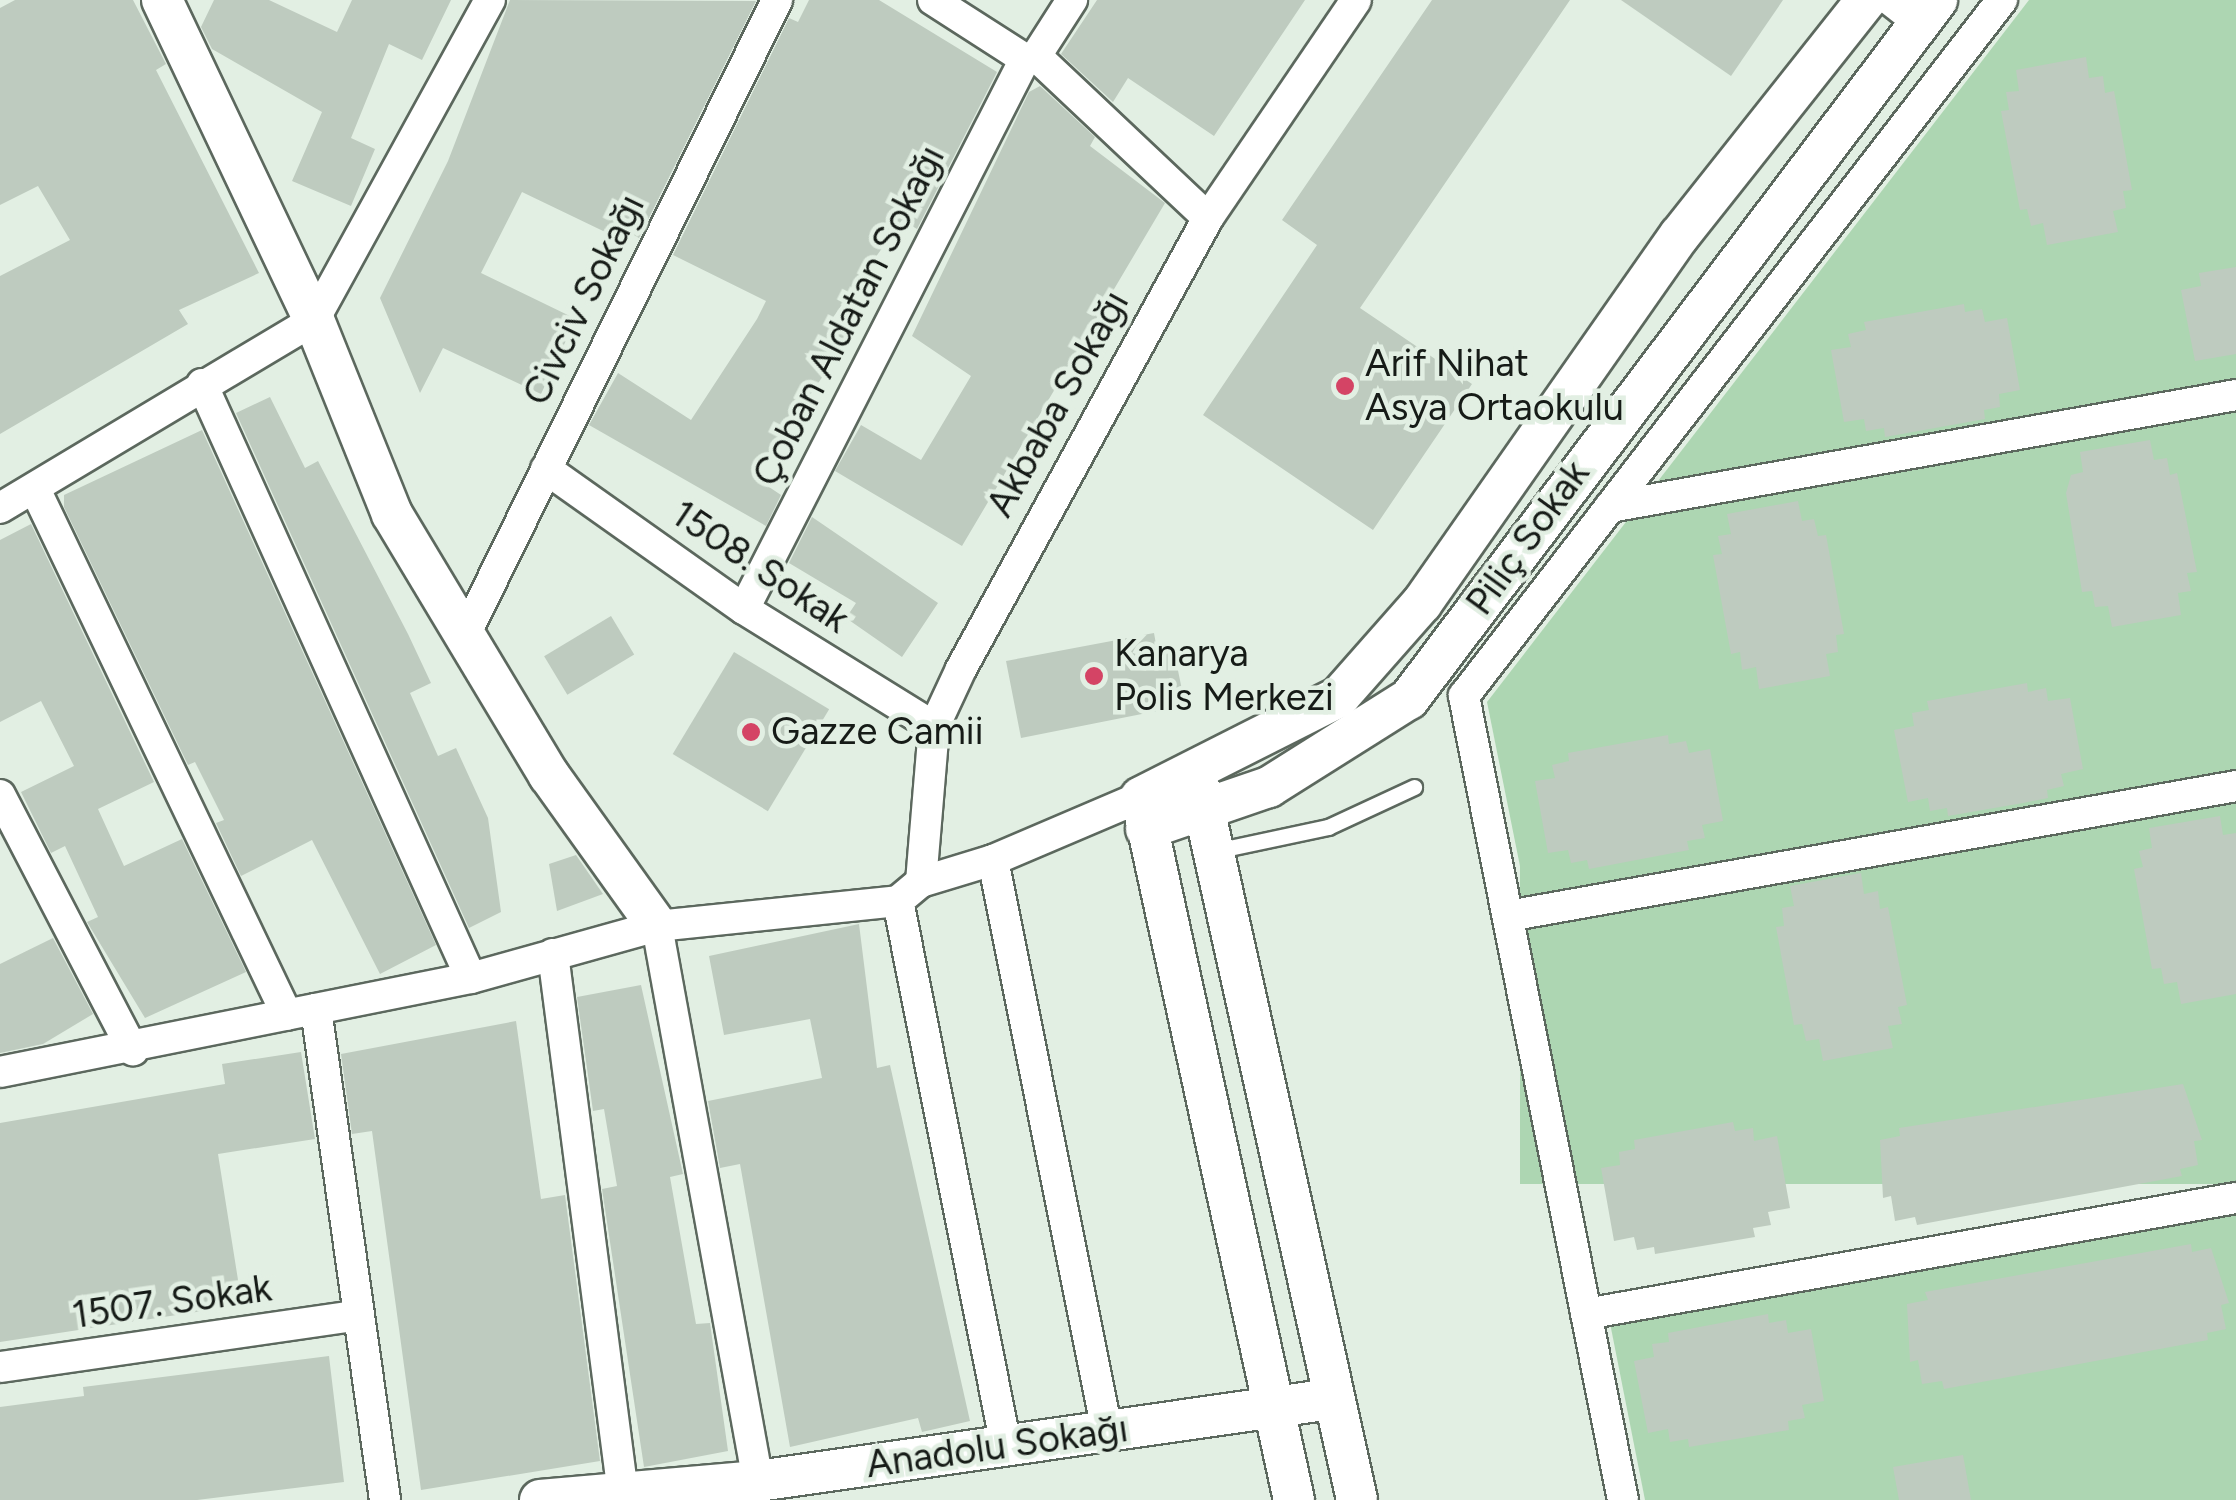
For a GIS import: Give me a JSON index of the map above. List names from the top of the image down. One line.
{"streets":{"street":["Civciv Sokağı","Çoban Aldatan Sokağı","Akbaba Sokağı","Piliç Sokak","1508. Sokak","1507. Sokak","Anadolu Sokağı"]},"crossings":[["Civciv Sokağı","1508. Sokak"],["Çoban Aldatan Sokağı","1508. Sokak"],["Akbaba Sokağı","1508. Sokak"],["Akbaba Sokağı","Anadolu Sokağı"]],"places":["Arif Nihat Asya Ortaokulu","Kanarya Polis Merkezi","Gazze Camii"]}
